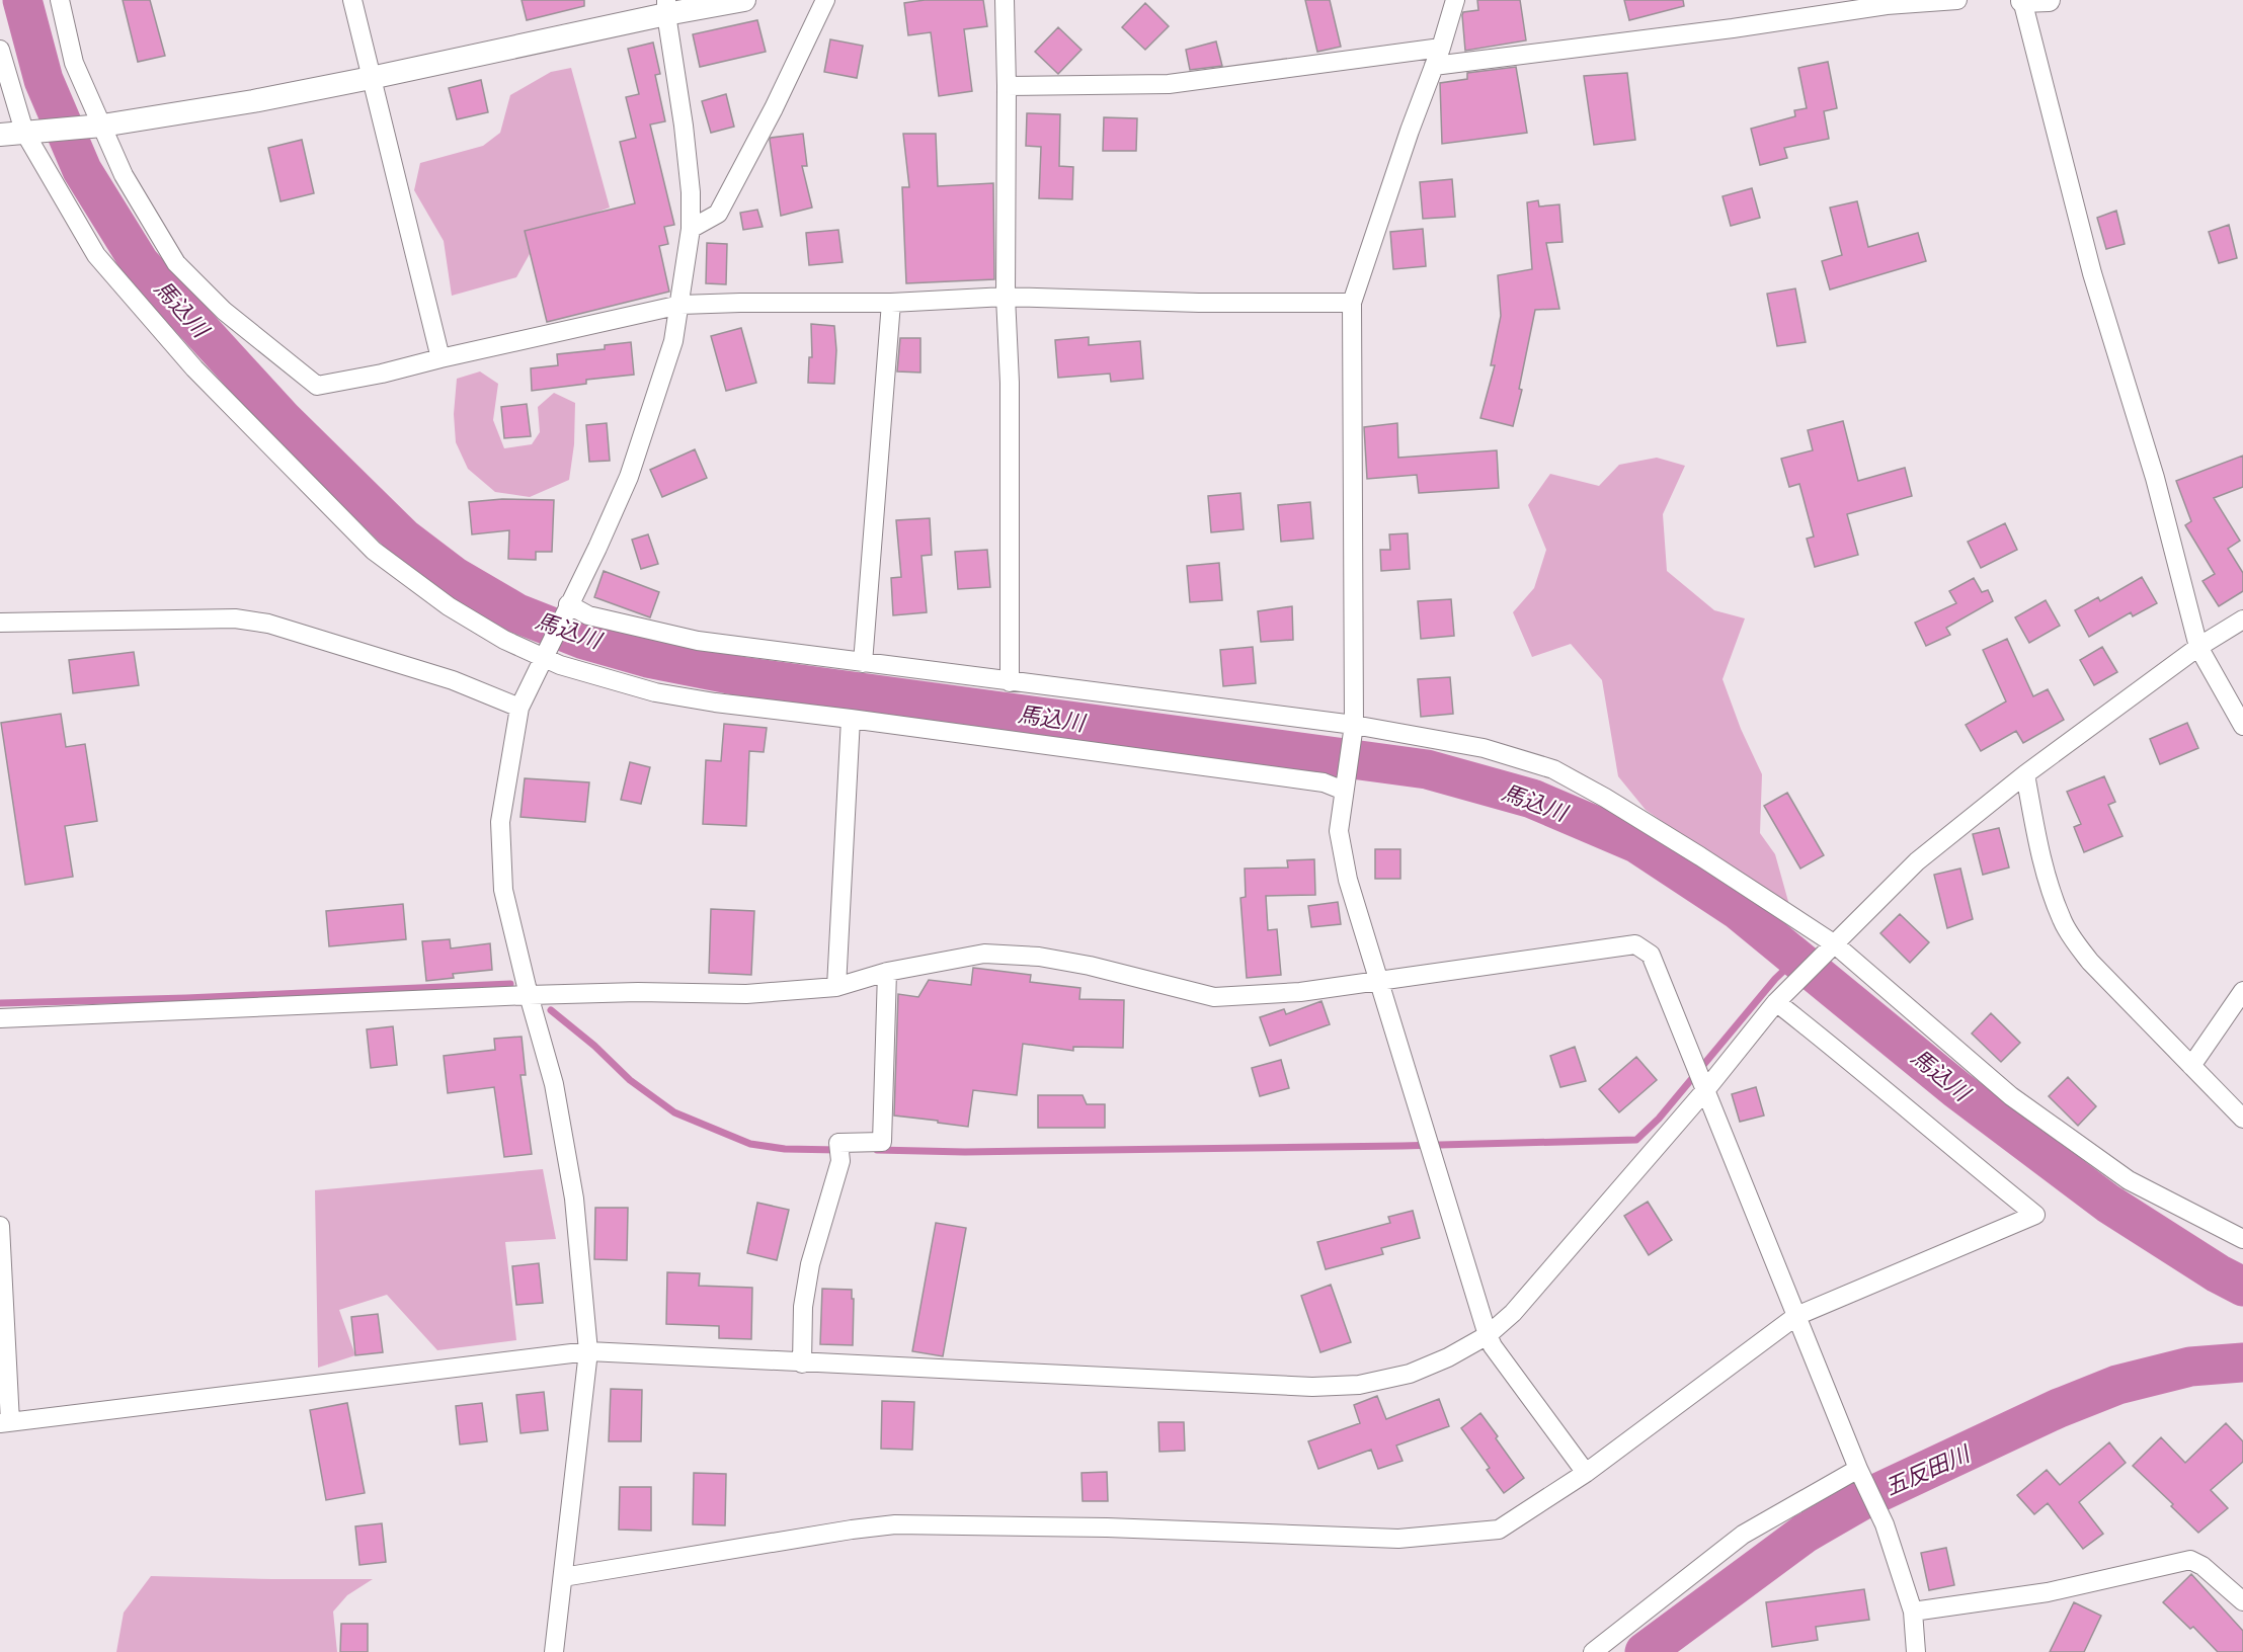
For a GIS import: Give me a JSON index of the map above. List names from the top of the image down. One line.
{"water":["馬込川","五反田川"]}
